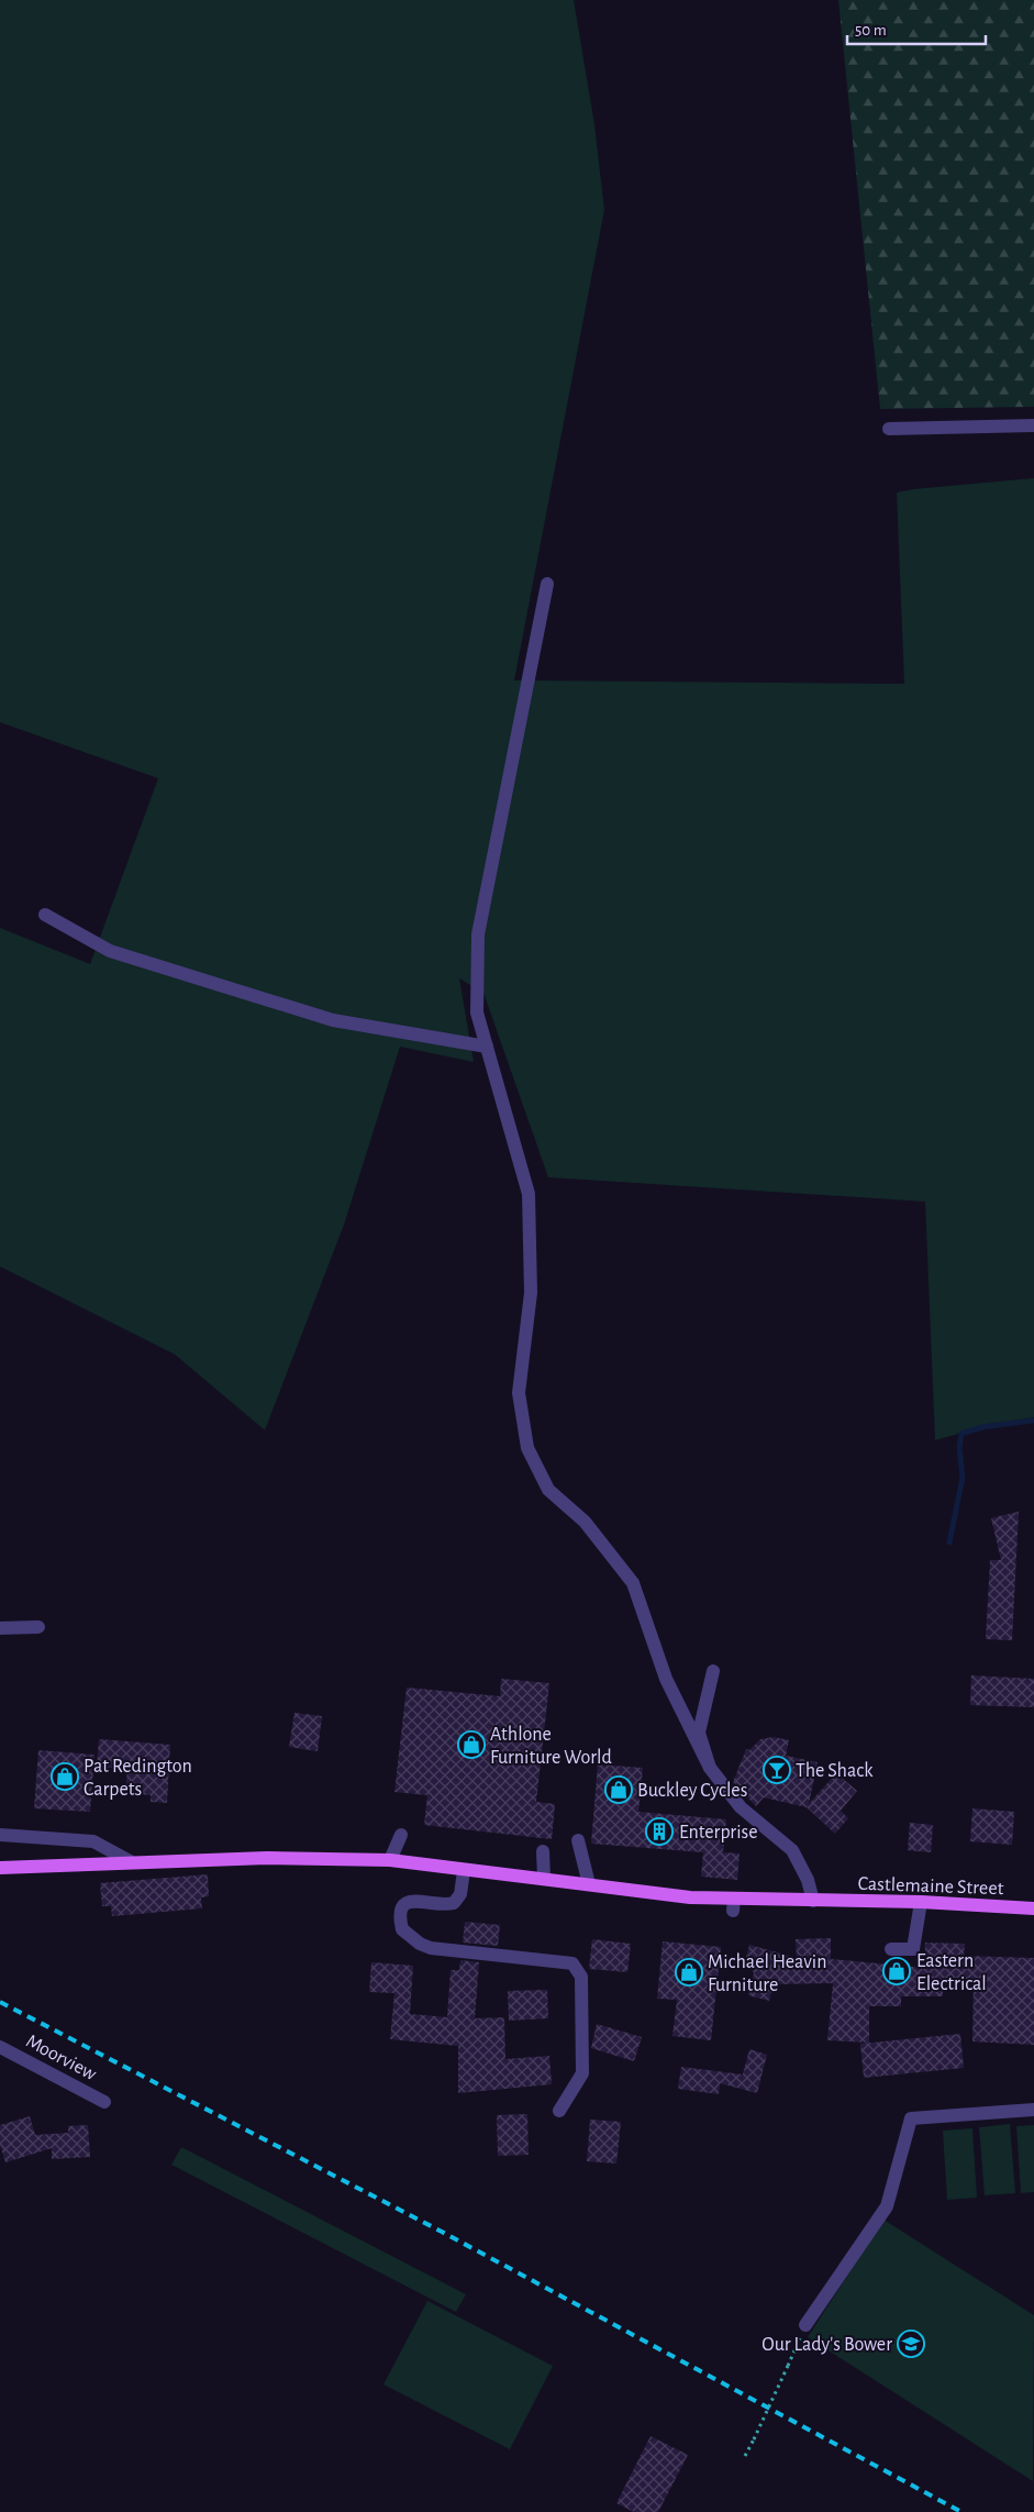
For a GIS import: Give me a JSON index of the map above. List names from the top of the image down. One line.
{"streets":{"main road":["Castlemaine Street"],"street":["Moorview"]},"places":{"shop":["Athlone Furniture World","Pat Redington Carpets","Buckley Cycles","Eastern Electrical","Michael Heavin Furniture"],"bar":["The Shack"],"building":["Enterprise"],"school or university":["Our Lady's Bower"]},"scale_bar":"50 m"}
